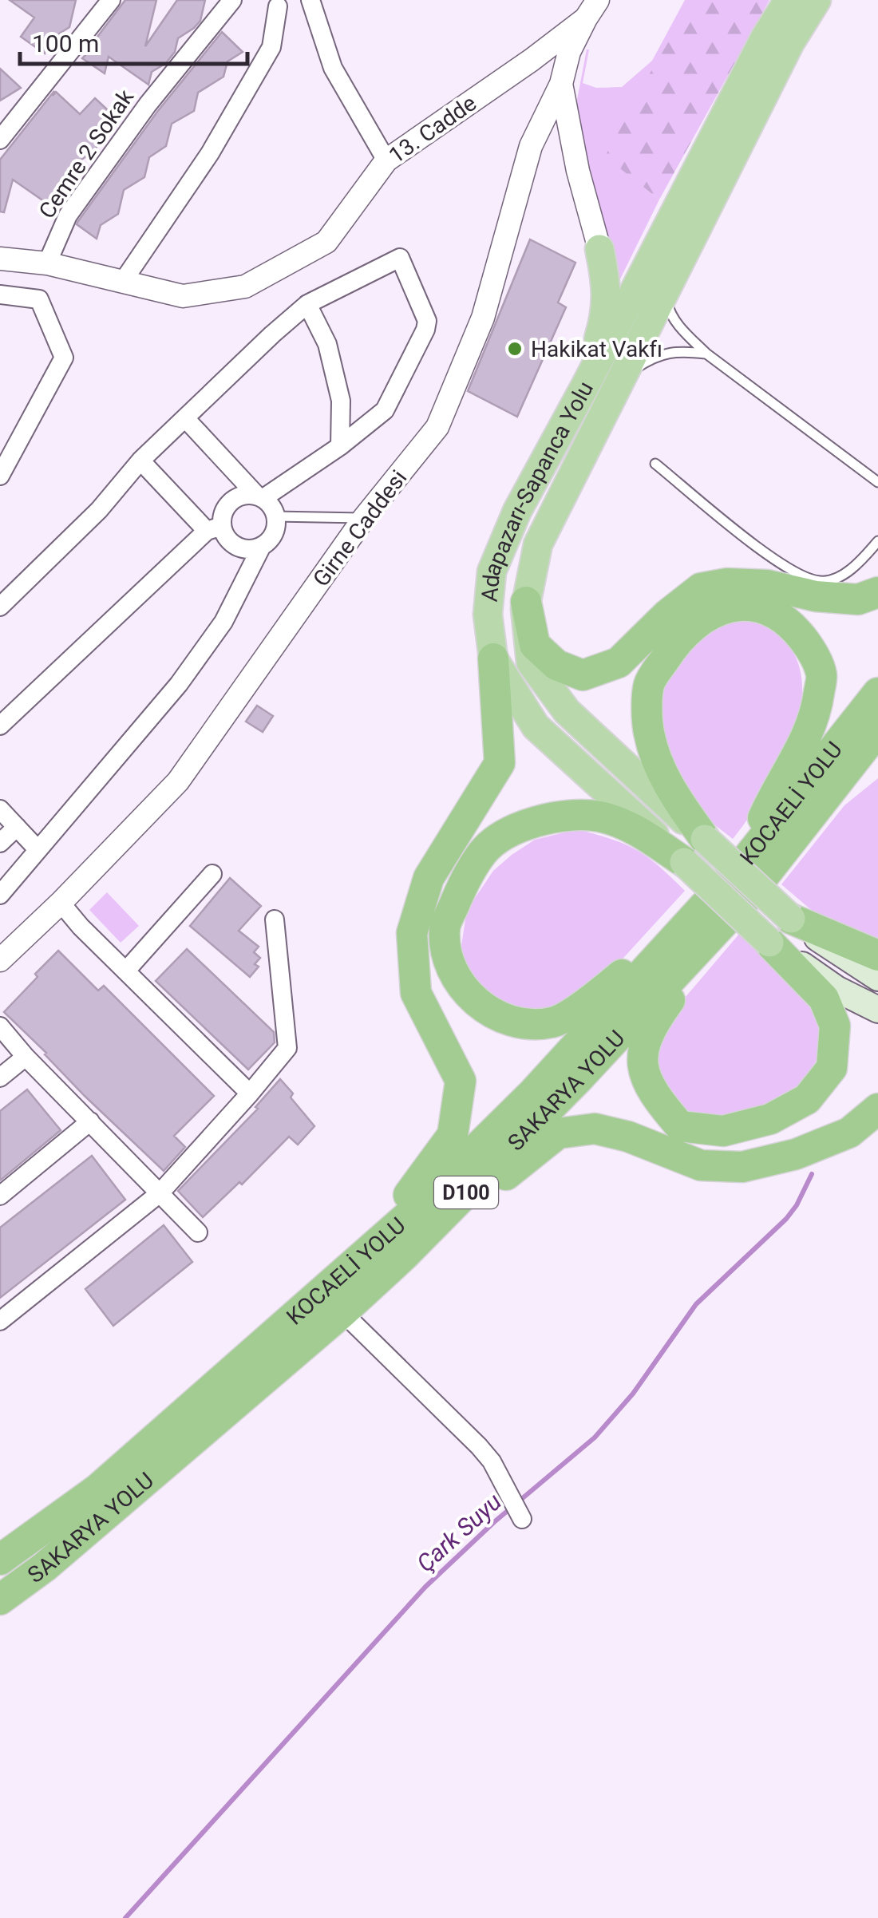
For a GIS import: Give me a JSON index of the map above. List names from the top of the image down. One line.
{"streets":{"highway":["KOCAELİ YOLU","SAKARYA YOLU","D100"],"main road":["Adapazarı-Sapanca Yolu"],"street":["13. Cadde","Cemre 2 Sokak","Girne Caddesi"]},"crossings":[["13. Cadde","Cemre 2 Sokak"],["13. Cadde","Girne Caddesi"]],"water":["Çark Suyu"],"places":["Hakikat Vakfı"],"scale_bar":"100 m"}
